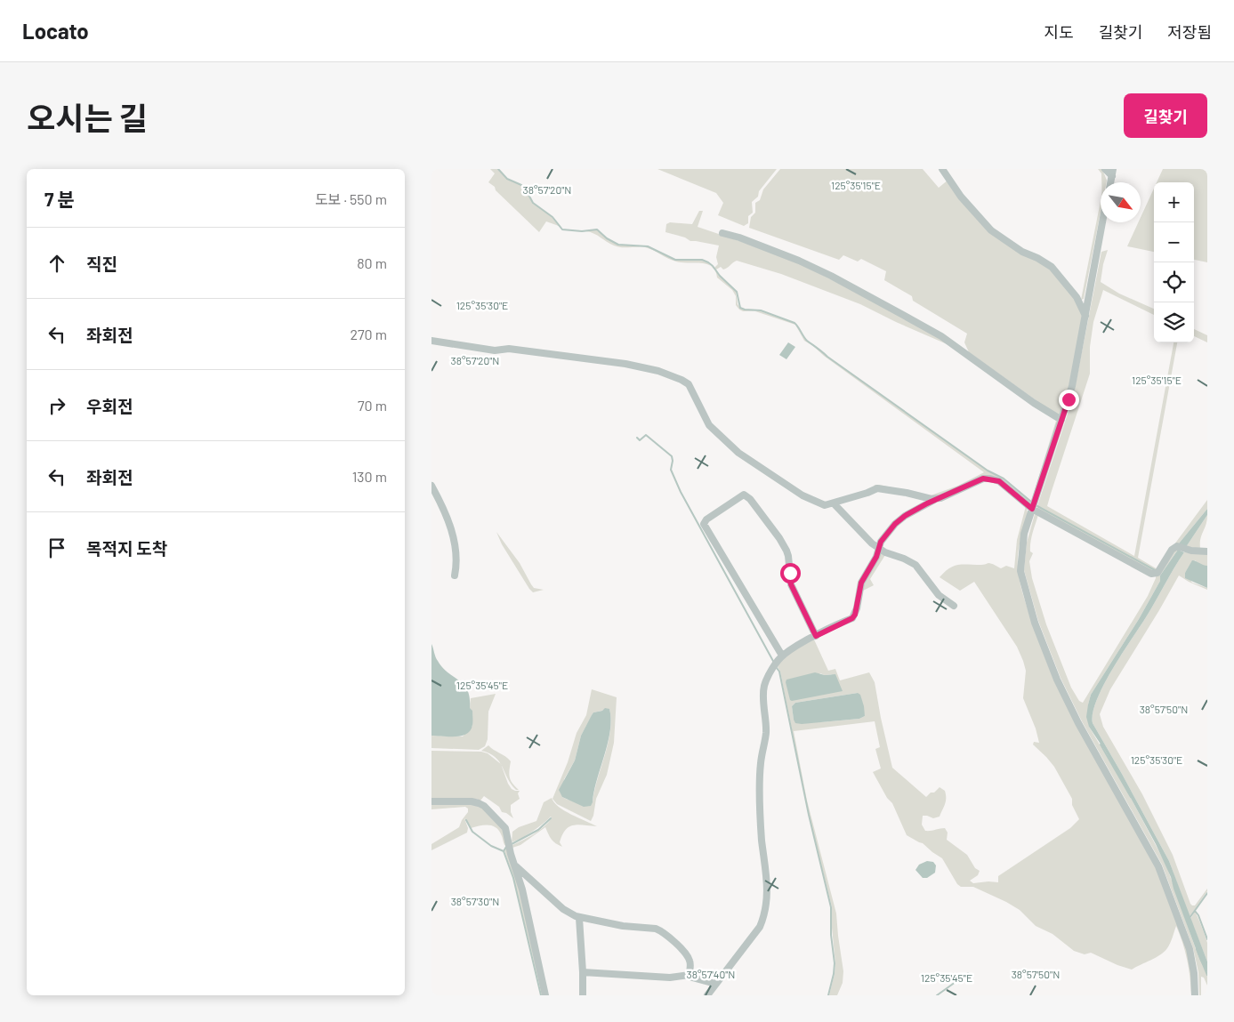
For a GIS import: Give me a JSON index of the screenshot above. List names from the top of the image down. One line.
{"north":"bottom right","page":{"header":"Locato","nav":["지도","길찾기","저장됨"],"title":"오시는 길","buttons":"길찾기","heading":["7 분","도보 · 550 m"],"map_buttons":["+","−"],"list":[["직진","80 m"],["좌회전","270 m"],["우회전","70 m"],["좌회전","130 m"],"목적지 도착"]},"coordinates":["125°35'15\"E","38°57'20\"N","125°35'30\"E","125°35'45\"E","38°57'50\"N","38°57'30\"N","38°57'40\"N"]}
